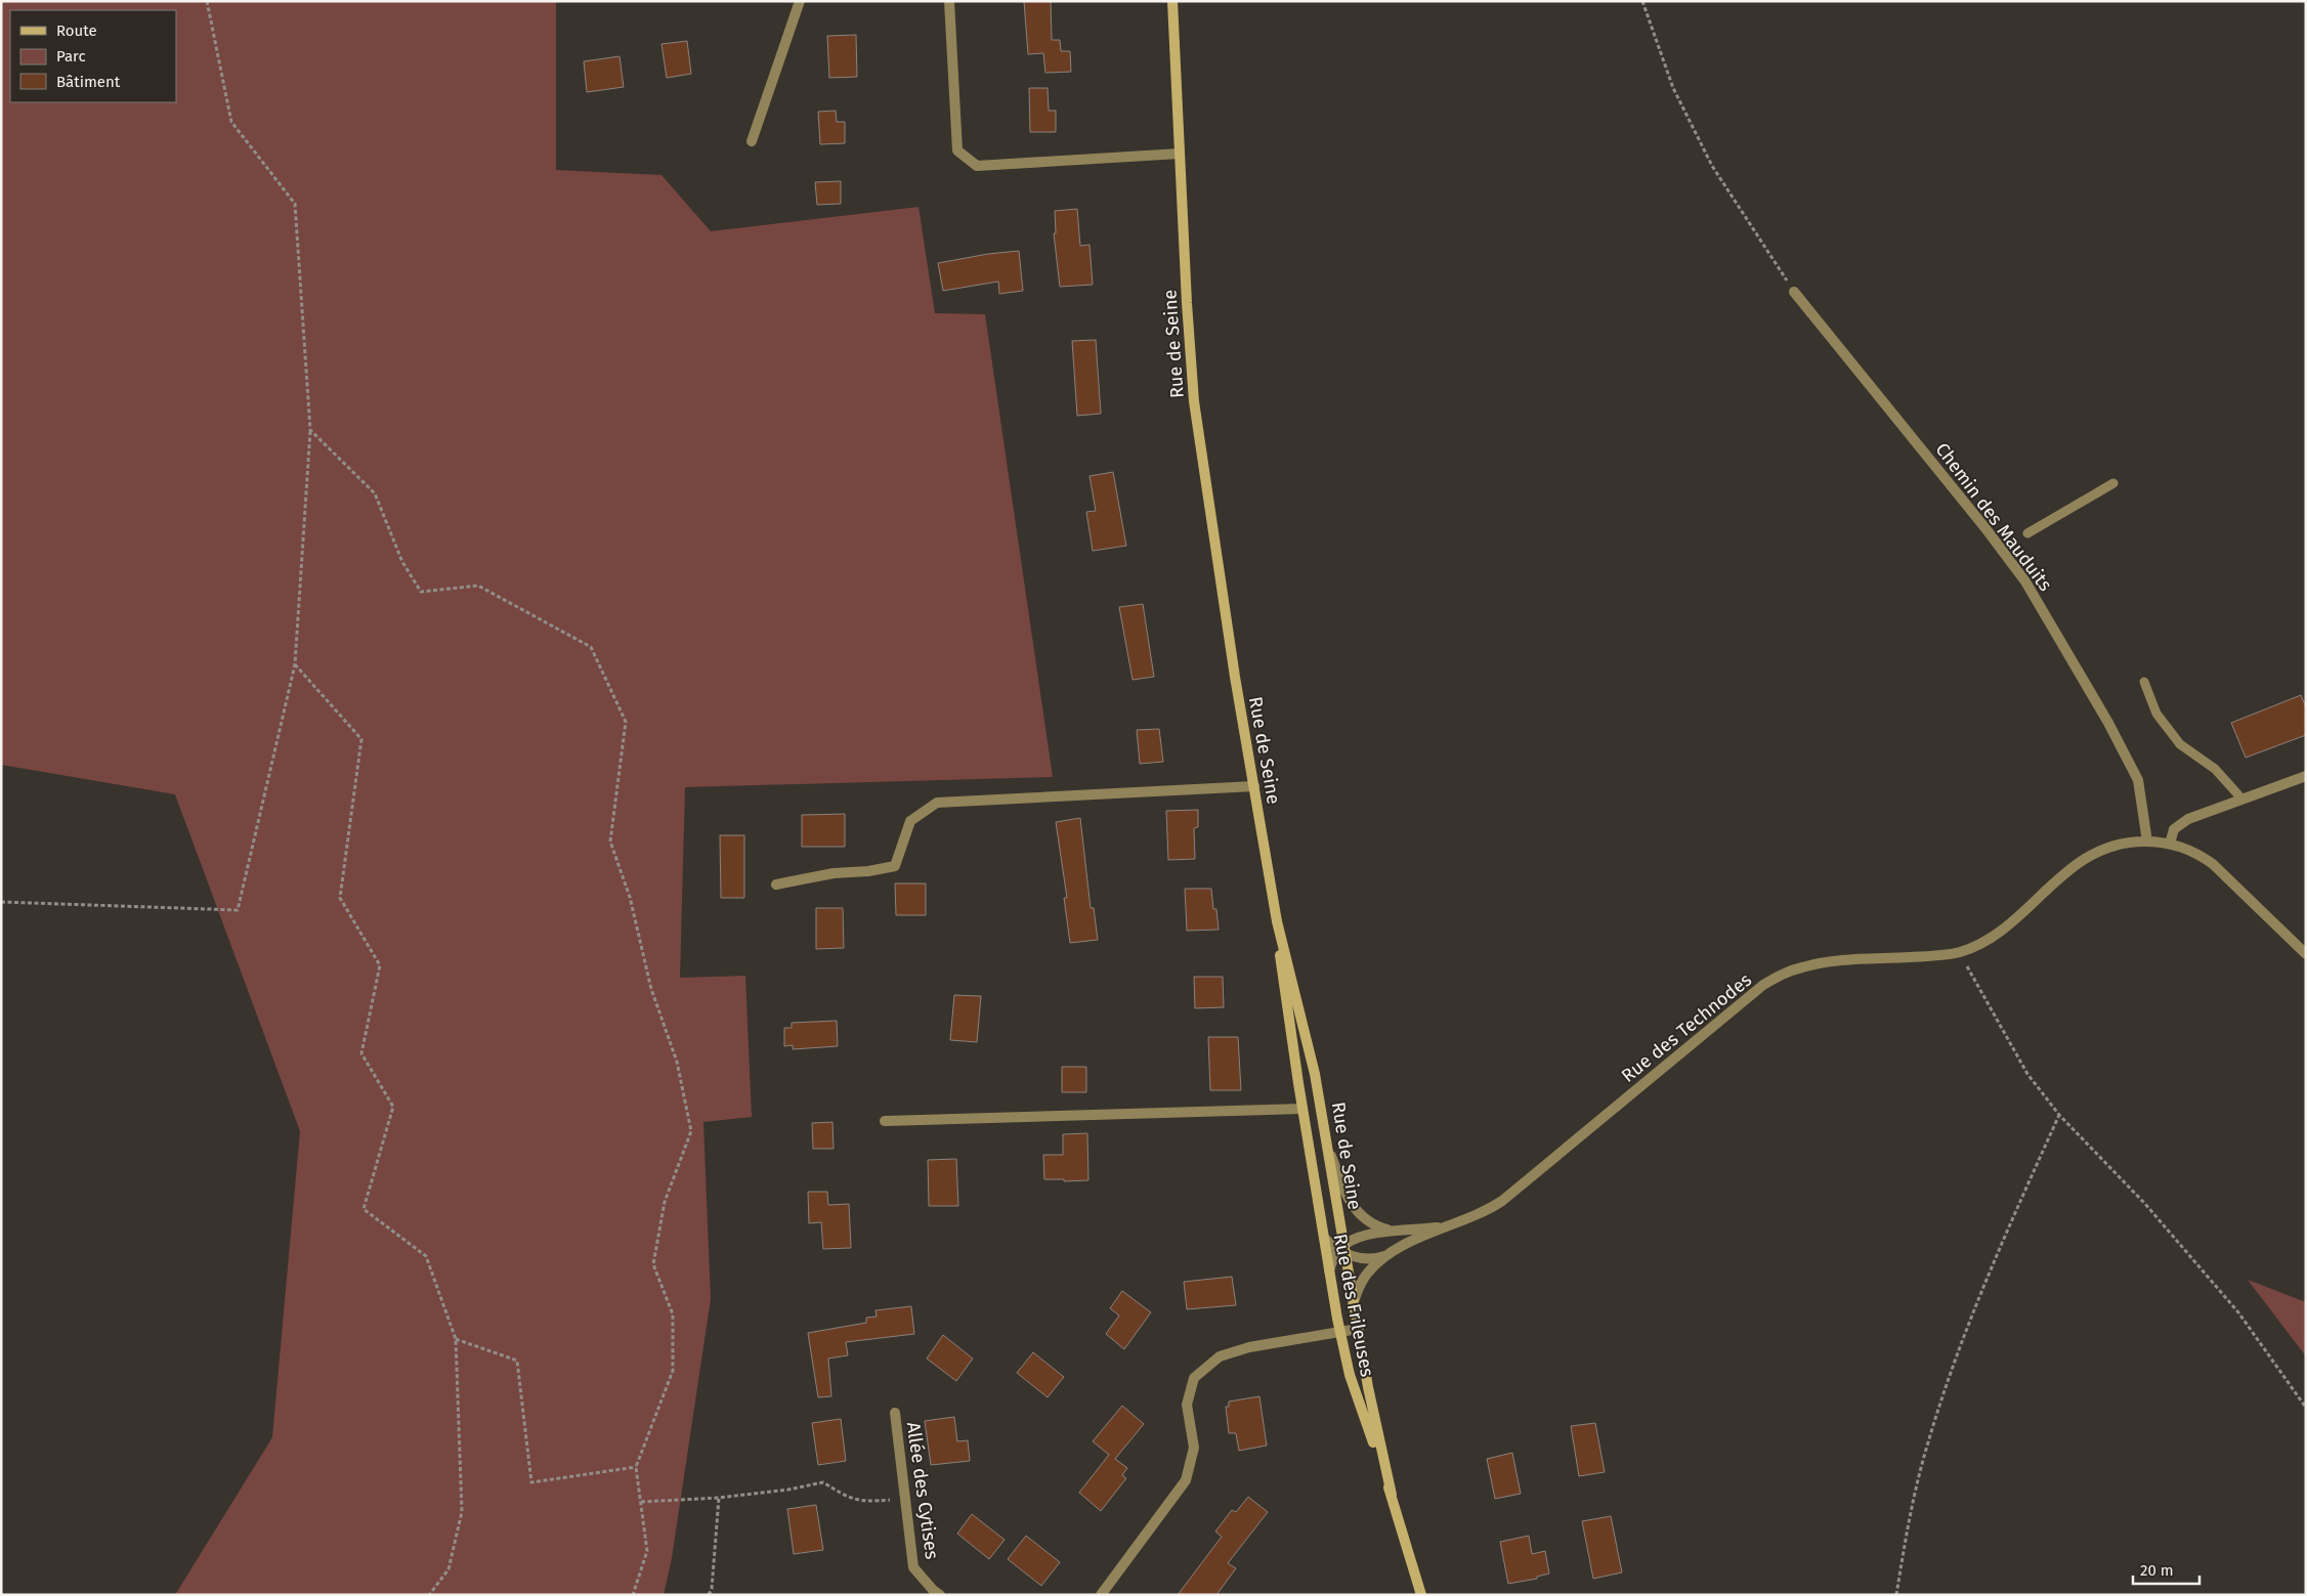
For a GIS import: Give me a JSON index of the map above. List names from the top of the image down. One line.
{"streets":{"street":["Rue de Seine","Chemin des Mauduits","Rue des Technodes","Rue des Frileuses","Allée des Cytises"]},"crossings":[["Rue de Seine","Rue des Technodes"],["Rue de Seine","Rue des Frileuses"],["Chemin des Mauduits","Rue des Technodes"]],"legend":["Route","Parc","Bâtiment"],"scale_bar":"20 m"}
